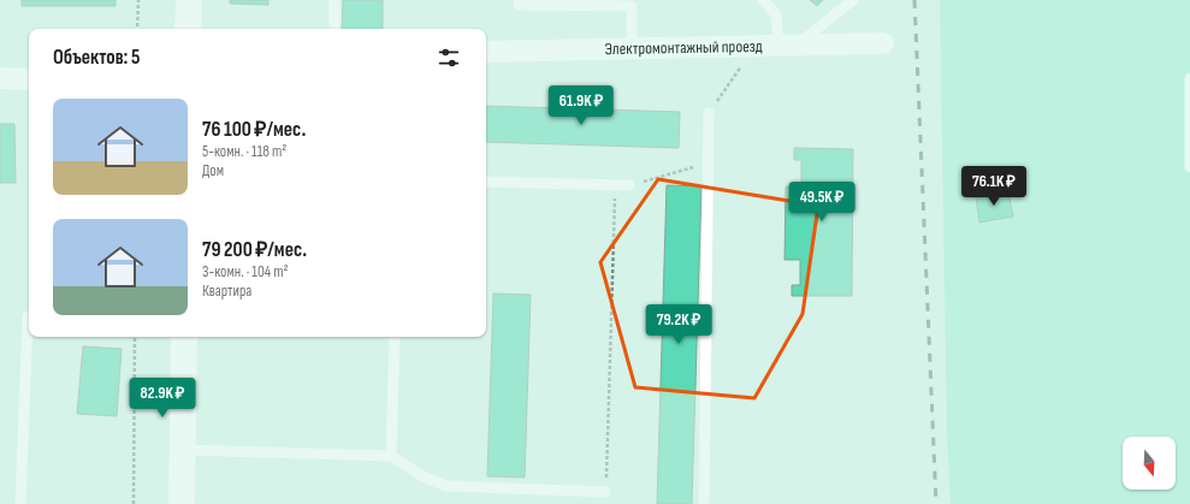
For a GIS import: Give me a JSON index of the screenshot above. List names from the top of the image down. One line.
{"streets":{"street":["Электромонтажный проезд"]},"north":"bottom","page":{"heading":"Объектов: 5","price":["61.9K ₽","76.1K ₽","49.5K ₽","79.2K ₽","82.9K ₽"],"list":[{"name":"76 100 ₽/мес.","note":"5-комн. · 118 m² · Дом"},{"name":"79 200 ₽/мес.","note":"3-комн. · 104 m² · Квартира"}]}}
